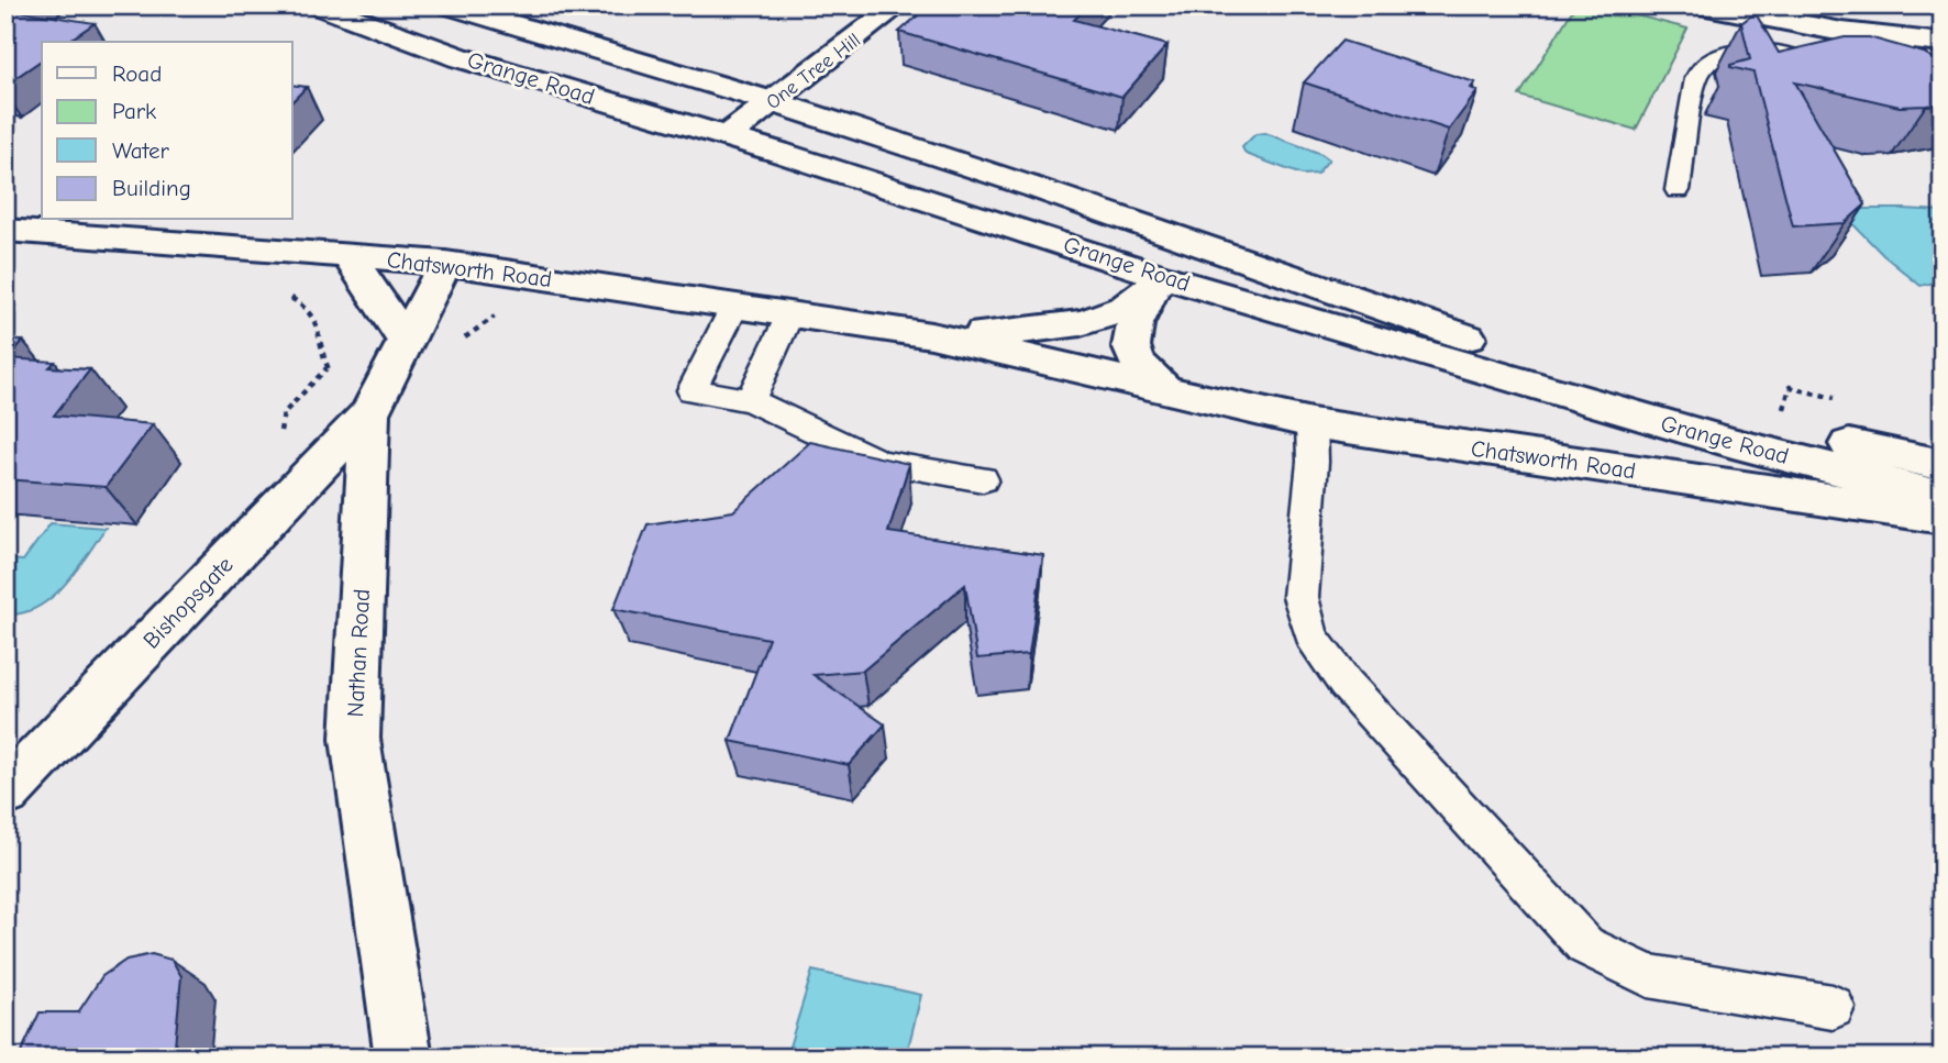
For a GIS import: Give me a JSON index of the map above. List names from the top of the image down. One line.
{"streets":{"street":["One Tree Hill","Grange Road","Chatsworth Road","Bishopsgate","Nathan Road"]},"crossings":[["One Tree Hill","Grange Road"],["Grange Road","Chatsworth Road"],["Chatsworth Road","Nathan Road"],["Bishopsgate","Nathan Road"]],"legend":["Road","Park","Water","Building"]}
